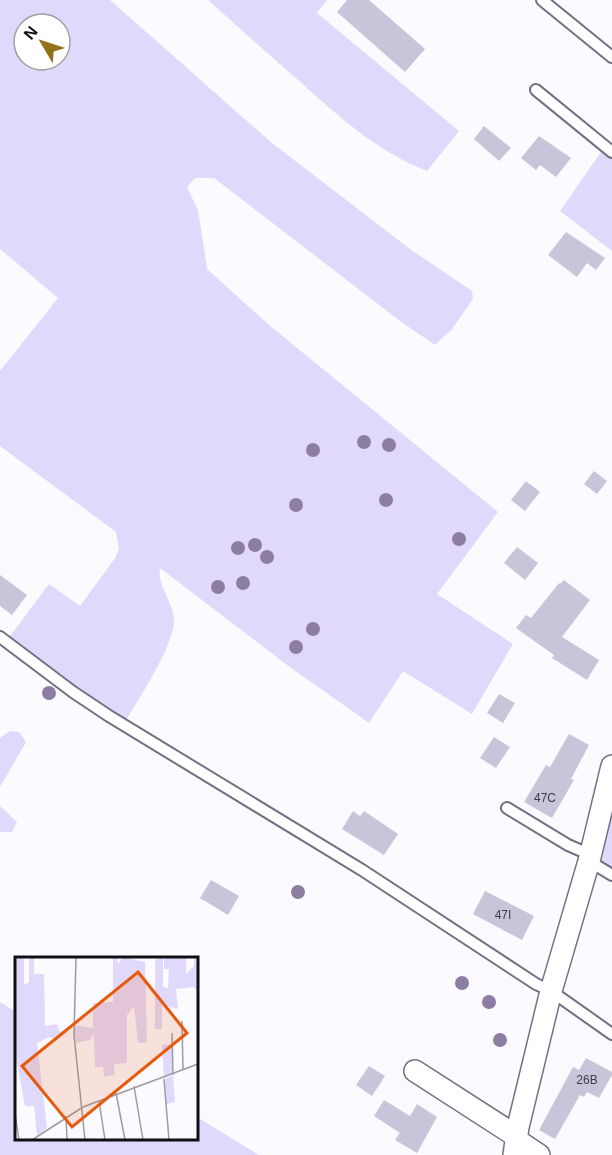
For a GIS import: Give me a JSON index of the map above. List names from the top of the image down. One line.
{"house_numbers":["47C","47I","26B"],"north":"top left"}
